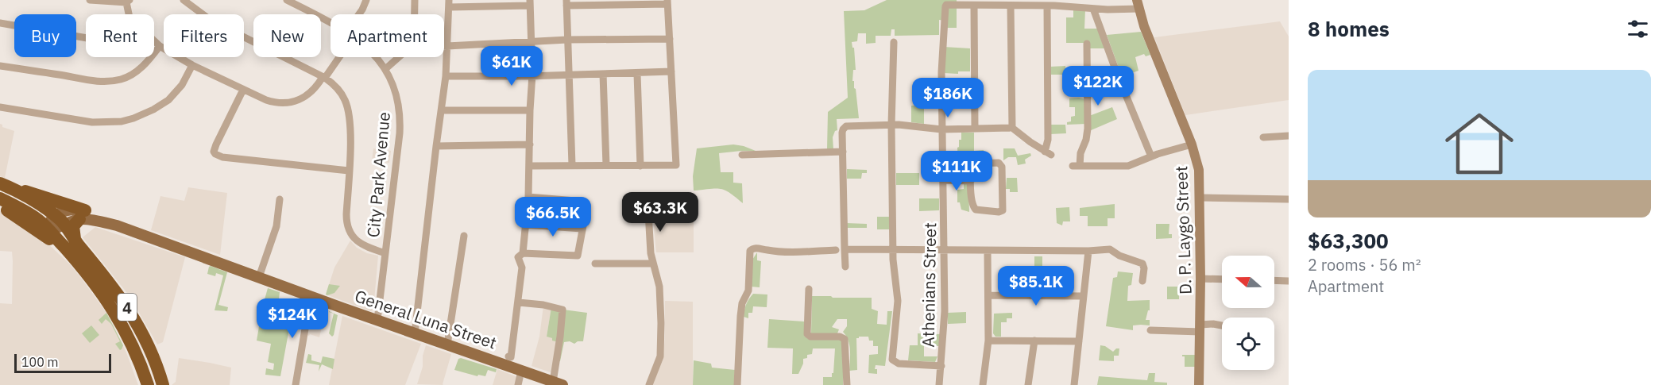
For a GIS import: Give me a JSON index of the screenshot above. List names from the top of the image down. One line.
{"streets":{"highway":["4"],"main road":["D. P. Laygo Street","General Luna Street"],"street":["City Park Avenue","Athenians Street"]},"crossings":[["City Park Avenue","General Luna Street"]],"scale_bar":"100 m","north":"left","page":{"heading":"8 homes","chip":["Buy","Rent","Filters","New","Apartment"],"price":["$61K","$122K","$186K","$111K","$63.3K","$66.5K","$85.1K","$124K"],"list":[{"name":"$63,300","note":"2 rooms · 56 m² · Apartment"}],"scale":"100 m"}}
